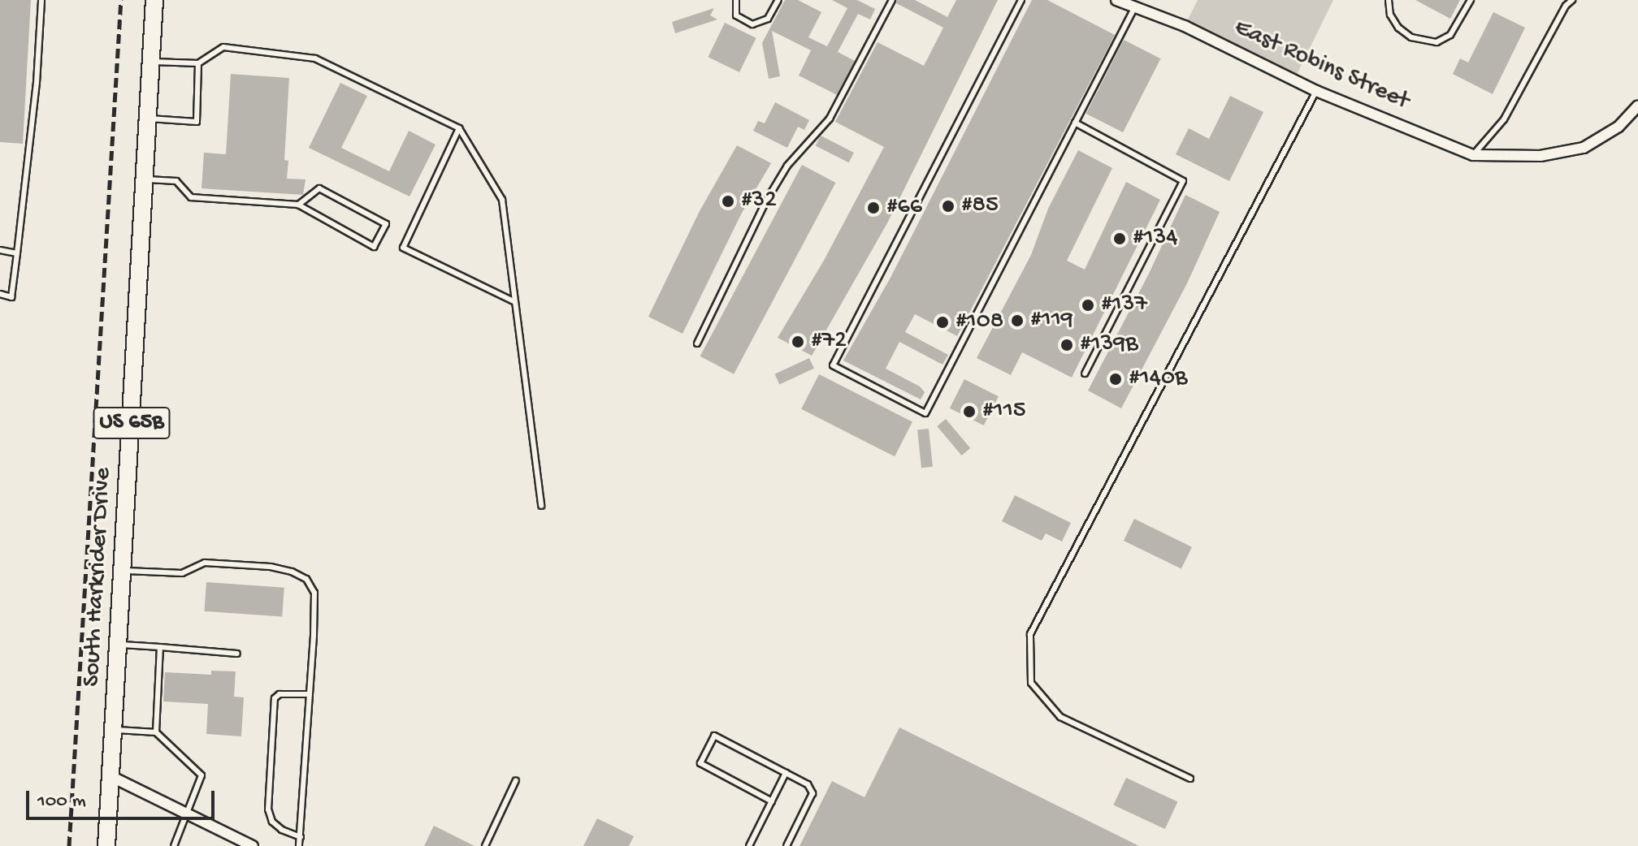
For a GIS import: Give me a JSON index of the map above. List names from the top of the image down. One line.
{"streets":{"main road":["US 65B","South Harkrider Drive"],"street":["East Robins Street"]},"places":["#32","#85","#66","#134","#137","#119","#108","#72","#139B","#140B","#115"],"scale_bar":"100 m"}
